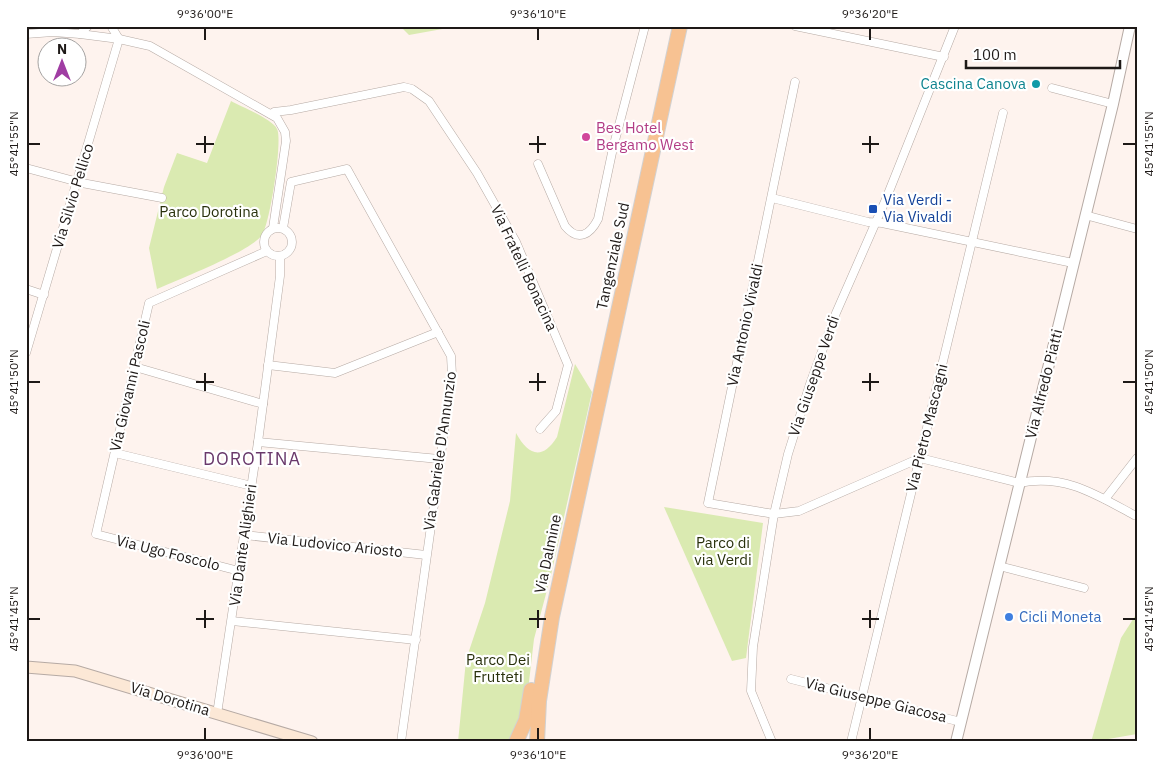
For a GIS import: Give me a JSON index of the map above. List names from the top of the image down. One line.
{"streets":{"highway":["Tangenziale Sud","Via Dalmine"],"main road":["Via Dorotina"],"street":["Via Silvio Pellico","Via Fratelli Bonacina","Via Antonio Vivaldi","Via Giuseppe Verdi","Via Alfredo Piatti","Via Giovanni Pascoli","Via Pietro Mascagni","Via Gabriele D'Annunzio","Via Dante Alighieri","Via Ludovico Ariosto","Via Ugo Foscolo","Via Giuseppe Giacosa"]},"crossings":[["Tangenziale Sud","Via Dalmine"],["Via Antonio Vivaldi","Via Giuseppe Verdi"],["Via Alfredo Piatti","Via Giuseppe Giacosa"],["Via Giovanni Pascoli","Via Gabriele D'Annunzio"],["Via Giovanni Pascoli","Via Dante Alighieri"],["Via Giovanni Pascoli","Via Ugo Foscolo"],["Via Pietro Mascagni","Via Giuseppe Giacosa"],["Via Gabriele D'Annunzio","Via Dante Alighieri"],["Via Gabriele D'Annunzio","Via Ludovico Ariosto"],["Via Dante Alighieri","Via Ludovico Ariosto"],["Via Dante Alighieri","Via Ugo Foscolo"],["Via Dante Alighieri","Via Dorotina"]],"districts":["DOROTINA"],"parks":["Parco Dorotina","Parco di via Verdi","Parco Dei Frutteti"],"places":{"other":["Cascina Canova","Bes Hotel Bergamo West","Cicli Moneta"],"transit":["Via Verdi - Via Vivaldi"]},"scale_bar":"100 m","north":"top","coordinates":["9°36'00\"E","9°36'10\"E","9°36'20\"E","45°41'55\"N","45°41'50\"N","45°41'45\"N"]}
